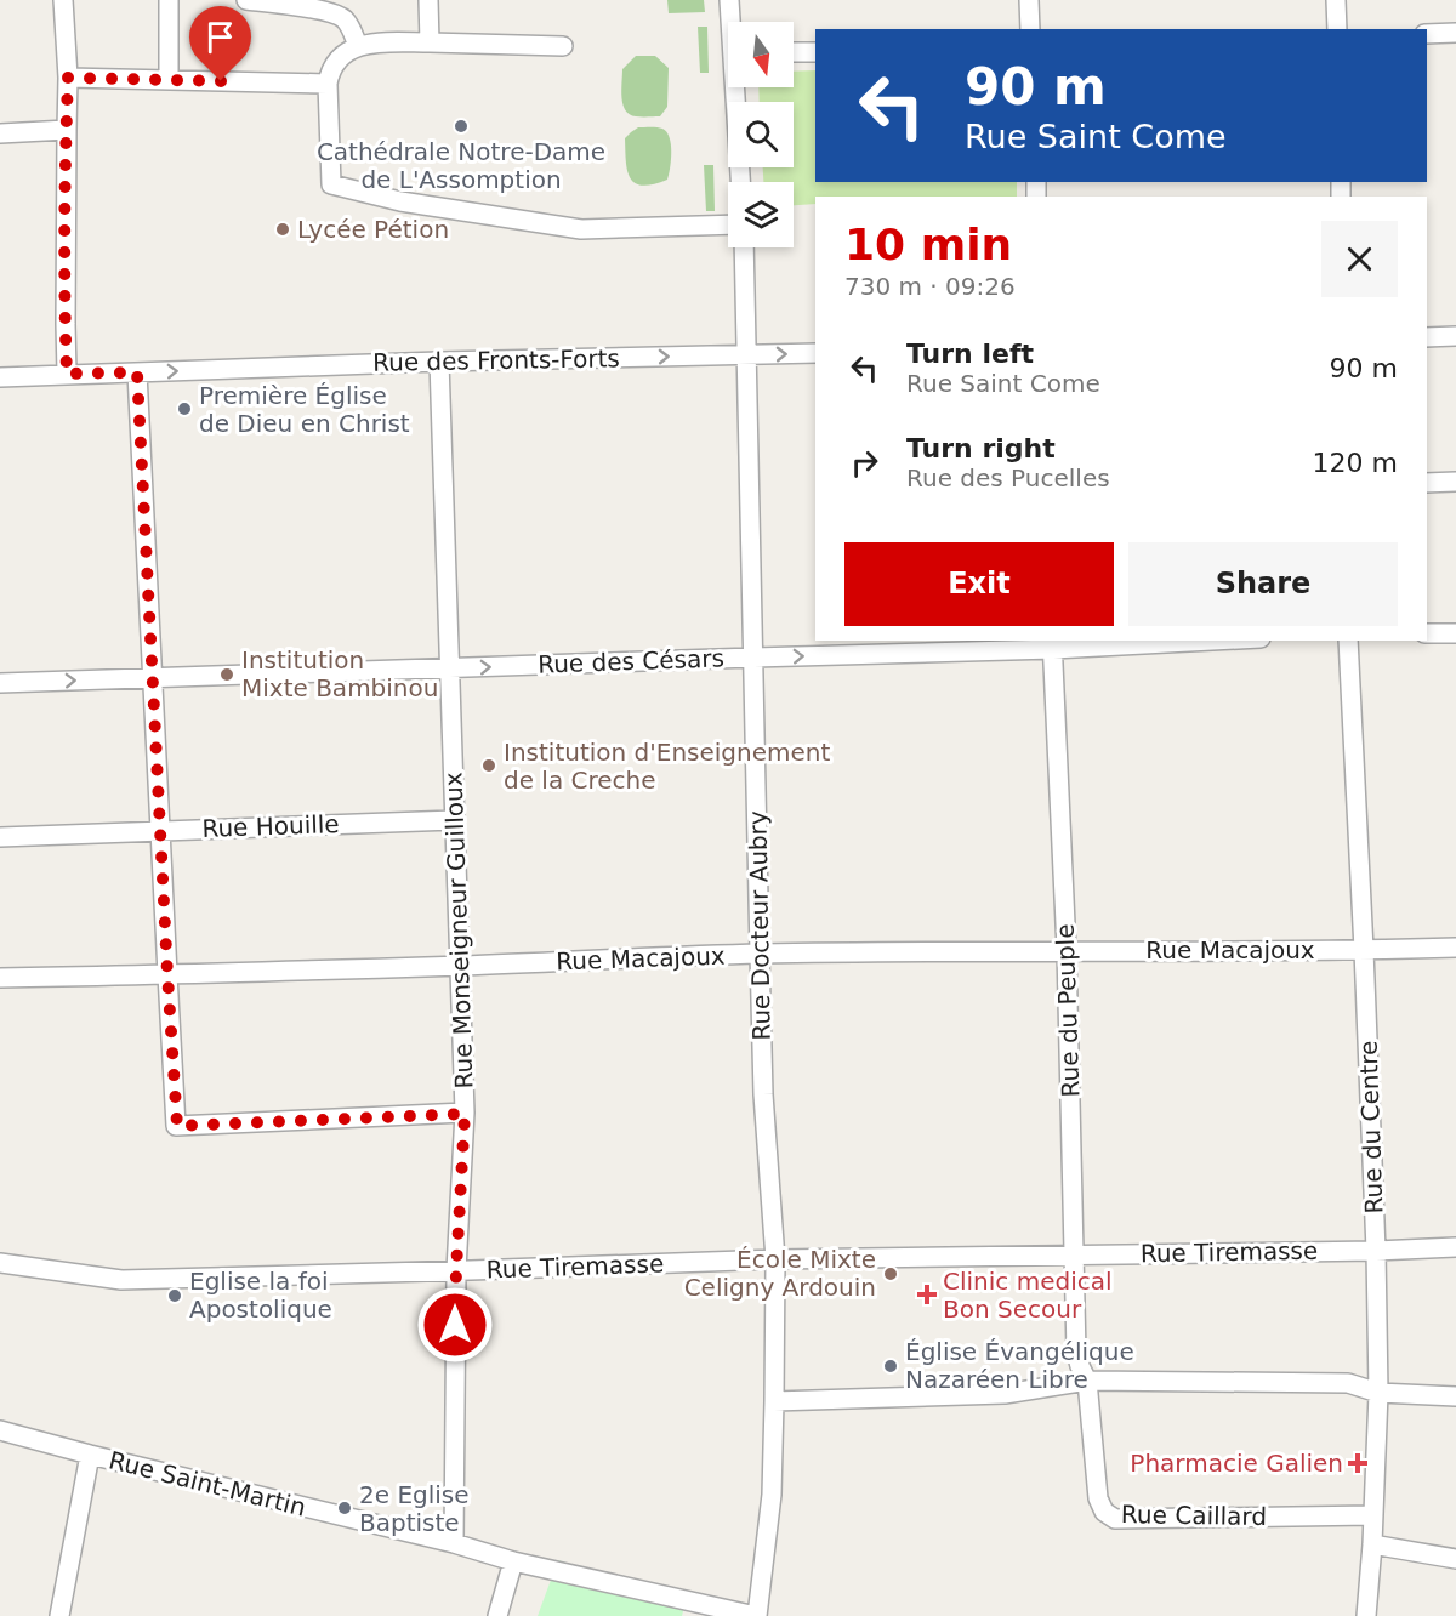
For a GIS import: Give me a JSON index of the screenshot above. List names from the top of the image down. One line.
{"streets":{"street":["Rue des Fronts-Forts","Rue des Césars","Rue Houille","Rue Docteur Aubry","Rue Monseigneur Guilloux","Rue Macajoux","Rue du Peuple","Rue du Centre","Rue Tiremasse","Rue Saint-Martin","Rue Caillard"]},"crossings":[["Rue des Fronts-Forts","Rue Docteur Aubry"],["Rue des Fronts-Forts","Rue Monseigneur Guilloux"],["Rue des Césars","Rue Docteur Aubry"],["Rue des Césars","Rue Monseigneur Guilloux"],["Rue des Césars","Rue du Peuple"],["Rue Houille","Rue Monseigneur Guilloux"],["Rue Docteur Aubry","Rue Macajoux"],["Rue Docteur Aubry","Rue Tiremasse"],["Rue Docteur Aubry","Rue Saint-Martin"],["Rue Monseigneur Guilloux","Rue Macajoux"],["Rue Monseigneur Guilloux","Rue Tiremasse"],["Rue Monseigneur Guilloux","Rue Saint-Martin"],["Rue Macajoux","Rue du Peuple"],["Rue Macajoux","Rue du Centre"],["Rue du Peuple","Rue Tiremasse"],["Rue du Peuple","Rue Caillard"],["Rue du Centre","Rue Tiremasse"],["Rue du Centre","Rue Caillard"]],"one_way":["Rue des Fronts-Forts","Rue des Césars"],"places":{"other":["Cathédrale Notre-Dame de L'Assomption","Lycée Pétion","Première Église de Dieu en Christ","Institution Mixte Bambinou","Institution d'Enseignement de la Creche","École Mixte Celigny Ardouin","Eglise la foi Apostolique","Église Évangélique Nazaréen Libre","2e Eglise Baptiste"],"health":["Clinic medical Bon Secour","Pharmacie Galien"]},"north":"bottom","page":{"turn":["90 m","Rue Saint Come"],"heading":["10 min","730 m · 09:26"],"list":[{"name":"Turn left","note":"Rue Saint Come","value":"90 m"},{"name":"Turn right","note":"Rue des Pucelles","value":"120 m"}],"buttons":["Exit","Share"]}}
